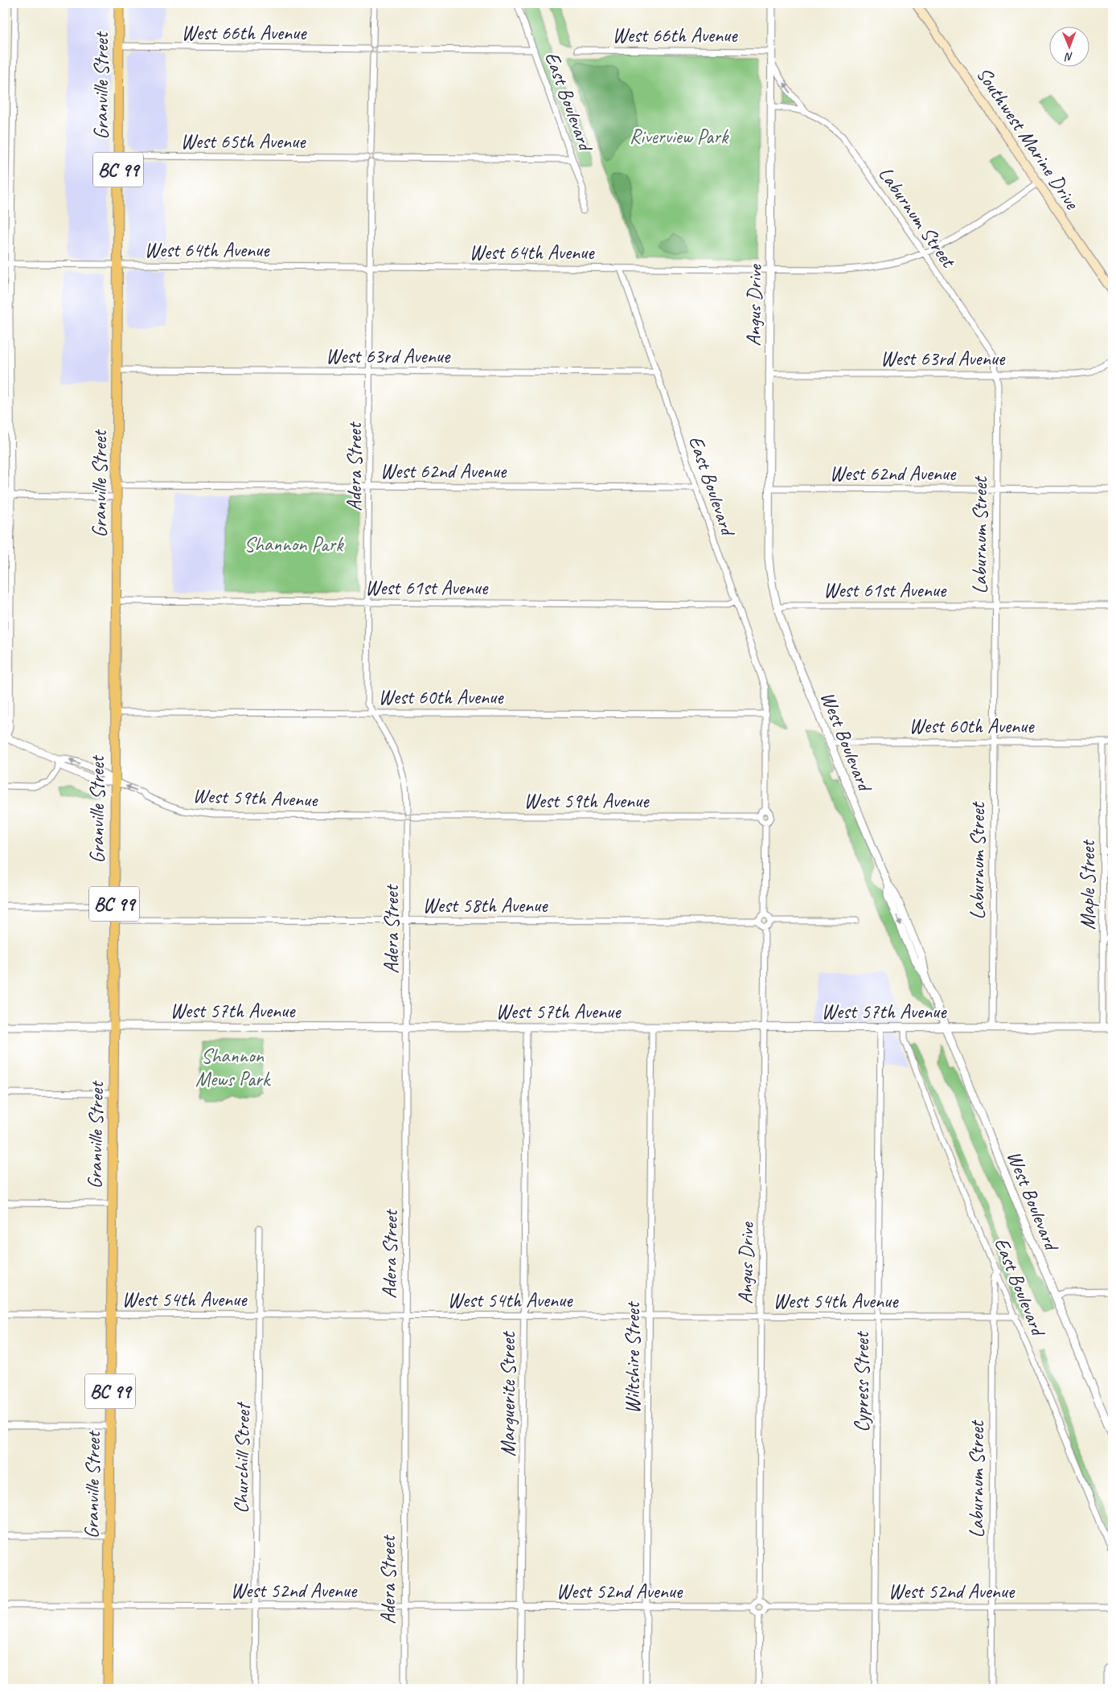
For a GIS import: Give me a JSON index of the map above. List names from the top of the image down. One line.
{"streets":{"highway":["Granville Street","BC 99"],"main road":["Southwest Marine Drive"],"street":["West 66th Avenue","East Boulevard","West 65th Avenue","Laburnum Street","West 64th Avenue","Angus Drive","West 63rd Avenue","Adera Street","West 62nd Avenue","West 61st Avenue","West 60th Avenue","West Boulevard","West 59th Avenue","Maple Street","West 58th Avenue","West 57th Avenue","West 54th Avenue","Wiltshire Street","Cypress Street","Marguerite Street","Churchill Street","West 52nd Avenue"]},"crossings":[["West 66th Avenue","Granville Street"],["West 66th Avenue","Angus Drive"],["Granville Street","West 65th Avenue"],["Granville Street","West 64th Avenue"],["Granville Street","West 63rd Avenue"],["Granville Street","West 62nd Avenue"],["Granville Street","West 61st Avenue"],["Granville Street","West 60th Avenue"],["Granville Street","West 59th Avenue"],["Granville Street","West 58th Avenue"],["Granville Street","West 57th Avenue"],["Granville Street","West 54th Avenue"],["Granville Street","West 52nd Avenue"],["East Boulevard","Laburnum Street"],["East Boulevard","West 64th Avenue"],["East Boulevard","West 63rd Avenue"],["East Boulevard","West 62nd Avenue"],["East Boulevard","West 61st Avenue"],["East Boulevard","West 60th Avenue"],["East Boulevard","West 57th Avenue"],["East Boulevard","West 54th Avenue"],["Southwest Marine Drive","West 64th Avenue"],["West 65th Avenue","Adera Street"],["Laburnum Street","West 64th Avenue"],["Laburnum Street","Angus Drive"],["Laburnum Street","West 63rd Avenue"],["Laburnum Street","West 62nd Avenue"],["Laburnum Street","West 61st Avenue"],["Laburnum Street","West 60th Avenue"],["Laburnum Street","West 57th Avenue"],["Laburnum Street","West 54th Avenue"],["Laburnum Street","West 52nd Avenue"],["West 64th Avenue","Angus Drive"],["West 64th Avenue","Adera Street"],["Angus Drive","West 63rd Avenue"],["Angus Drive","West 62nd Avenue"],["Angus Drive","West 61st Avenue"],["Angus Drive","West Boulevard"],["Angus Drive","West 58th Avenue"],["Angus Drive","West 57th Avenue"],["Angus Drive","West 54th Avenue"],["Angus Drive","West 52nd Avenue"],["West 63rd Avenue","Adera Street"],["Adera Street","West 62nd Avenue"],["Adera Street","West 61st Avenue"],["Adera Street","West 60th Avenue"],["Adera Street","West 59th Avenue"],["Adera Street","West 58th Avenue"],["Adera Street","West 57th Avenue"],["Adera Street","West 54th Avenue"],["Adera Street","West 52nd Avenue"],["West 61st Avenue","West Boulevard"],["West 60th Avenue","West Boulevard"],["West 60th Avenue","Maple Street"],["West Boulevard","West 57th Avenue"],["Maple Street","West 57th Avenue"],["West 57th Avenue","Wiltshire Street"],["West 57th Avenue","Cypress Street"],["West 57th Avenue","Marguerite Street"],["West 54th Avenue","Wiltshire Street"],["West 54th Avenue","Cypress Street"],["West 54th Avenue","Marguerite Street"],["West 54th Avenue","Churchill Street"],["Wiltshire Street","West 52nd Avenue"],["Cypress Street","West 52nd Avenue"],["Marguerite Street","West 52nd Avenue"],["Churchill Street","West 52nd Avenue"]],"one_way":["West 59th Avenue"],"parks":["Riverview Park","Shannon Park","Shannon Mews Park"],"north":"bottom"}
